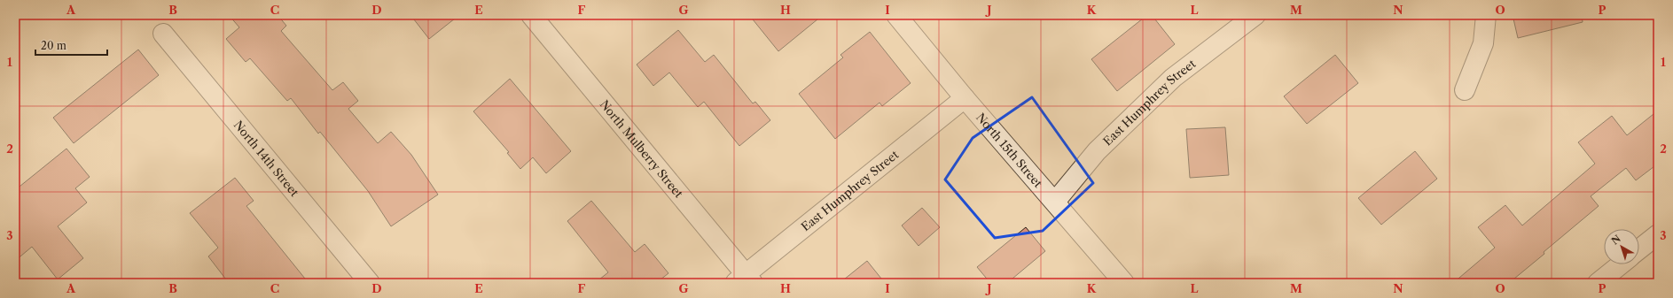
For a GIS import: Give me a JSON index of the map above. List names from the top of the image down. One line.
{"streets":{"street":["East Humphrey Street","North Mulberry Street","North 15th Street","North 14th Street"]},"crossings":[["East Humphrey Street","North Mulberry Street"],["East Humphrey Street","North 15th Street"]],"scale_bar":"20 m","north":"top left","grid":{"columns":["A","B","C","D","E","F","G","H","I","J","K","L","M","N","O","P"],"rows":["1","2","3"]}}
